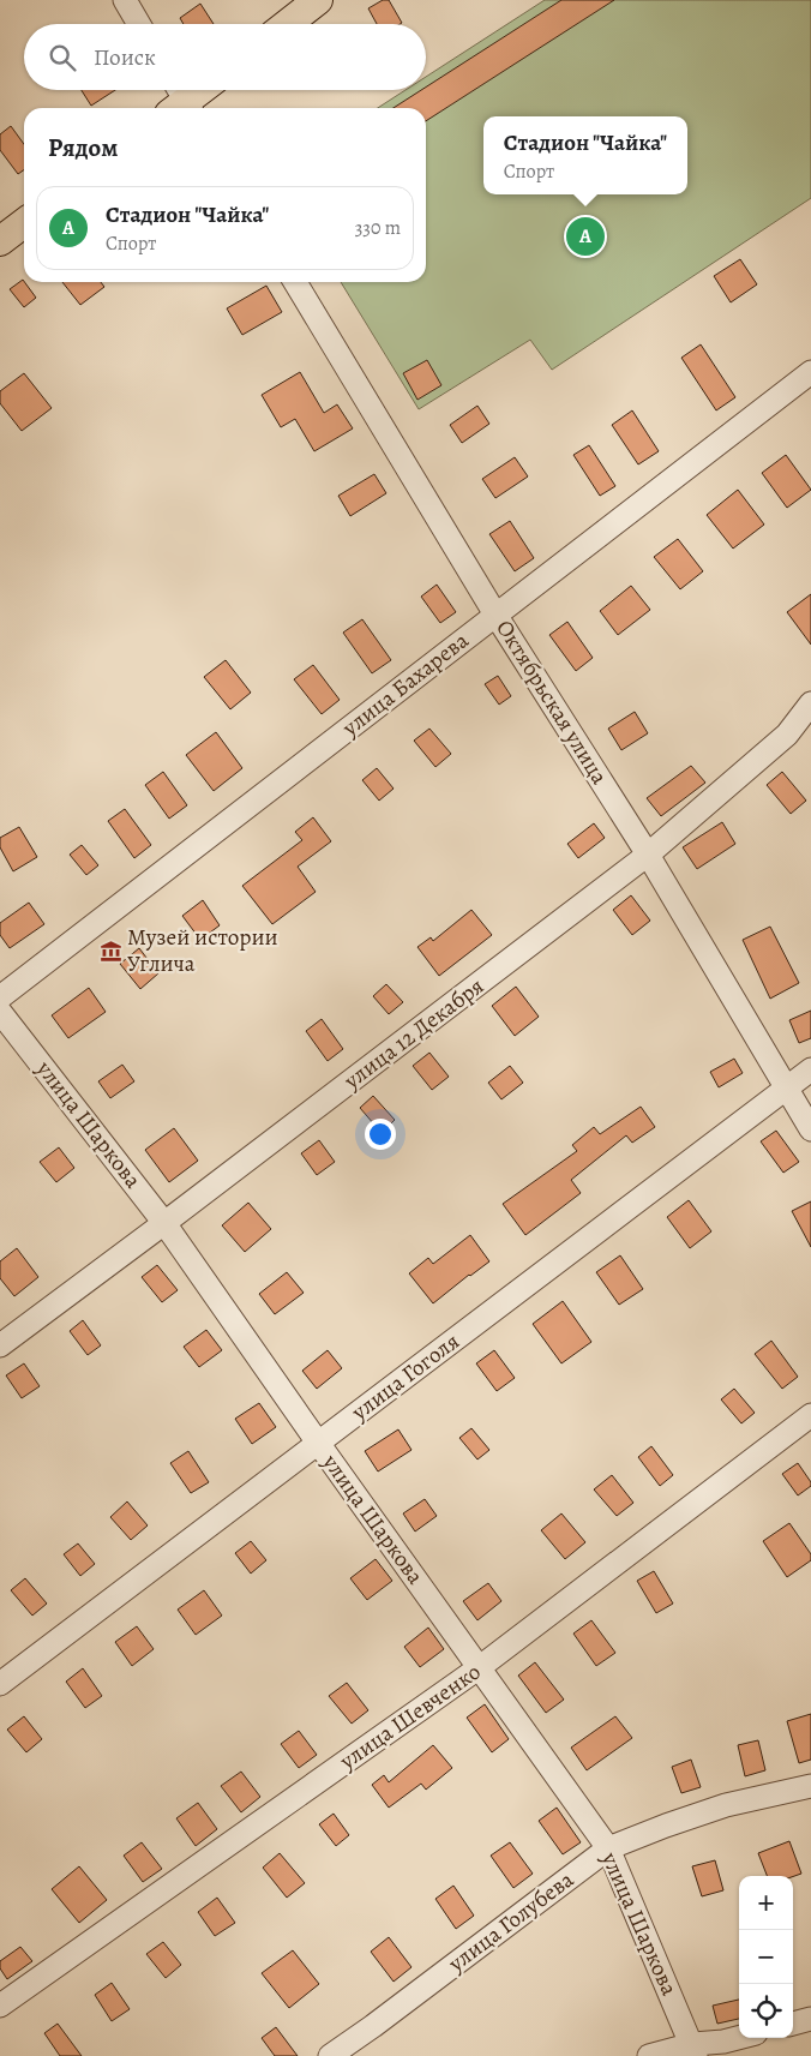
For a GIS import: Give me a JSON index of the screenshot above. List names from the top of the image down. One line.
{"streets":{"street":["улица Бахарева","Октябрьская улица","улица 12 Декабря","улица Шаркова","улица Гоголя","улица Шевченко","улица Голубева"]},"crossings":[["улица Бахарева","Октябрьская улица"],["Октябрьская улица","улица 12 Декабря"],["Октябрьская улица","улица Гоголя"],["улица 12 Декабря","улица Шаркова"],["улица Шаркова","улица Гоголя"],["улица Шаркова","улица Шевченко"],["улица Шаркова","улица Голубева"]],"places":{"museum":["Музей истории Углича"]},"page":{"search":"Поиск","heading":"Рядом","popup":["Стадион \"Чайка\"","Спорт"],"list":[{"mark":"A","name":"Стадион \"Чайка\"","note":"Спорт","value":"330 m"}],"pins":"A","map_buttons":["+","−"]}}
